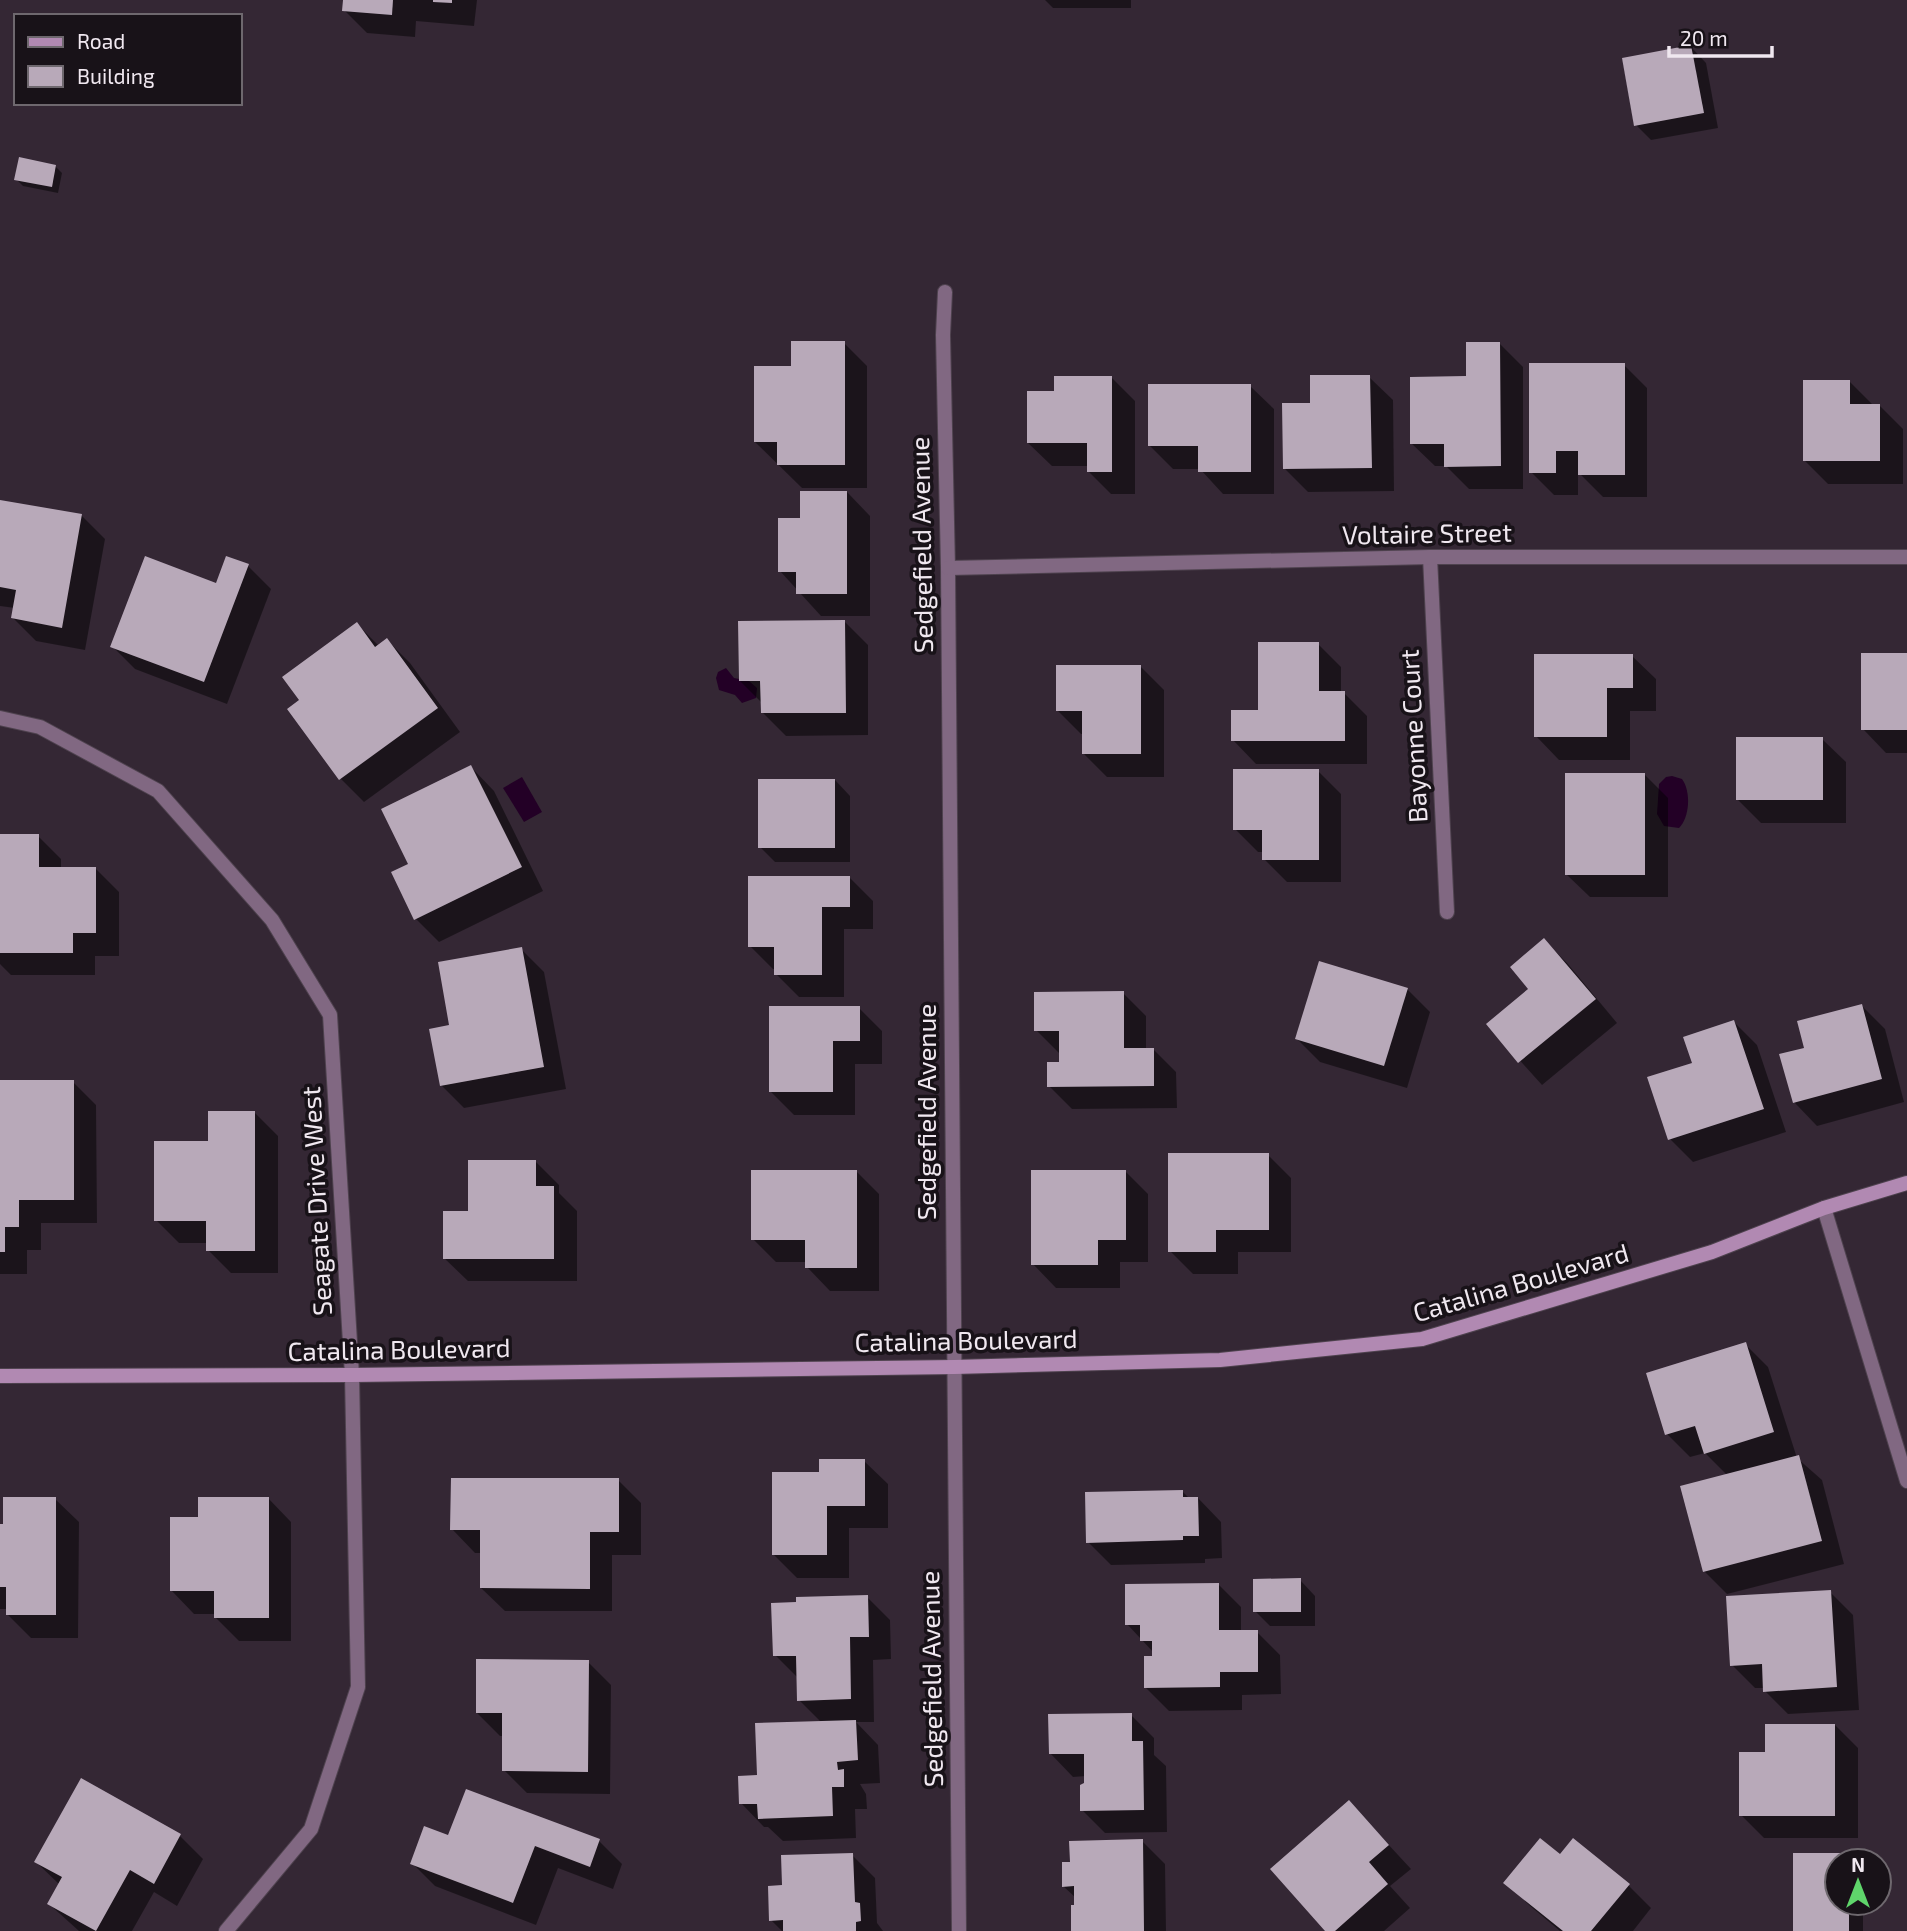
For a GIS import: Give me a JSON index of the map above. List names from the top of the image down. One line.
{"streets":{"street":["Voltaire Street","Sedgefield Avenue","Bayonne Court","Seagate Drive West","Catalina Boulevard"]},"crossings":[["Voltaire Street","Sedgefield Avenue"],["Voltaire Street","Bayonne Court"],["Sedgefield Avenue","Catalina Boulevard"],["Seagate Drive West","Catalina Boulevard"]],"legend":["Road","Building"],"scale_bar":"20 m","north":"top"}
